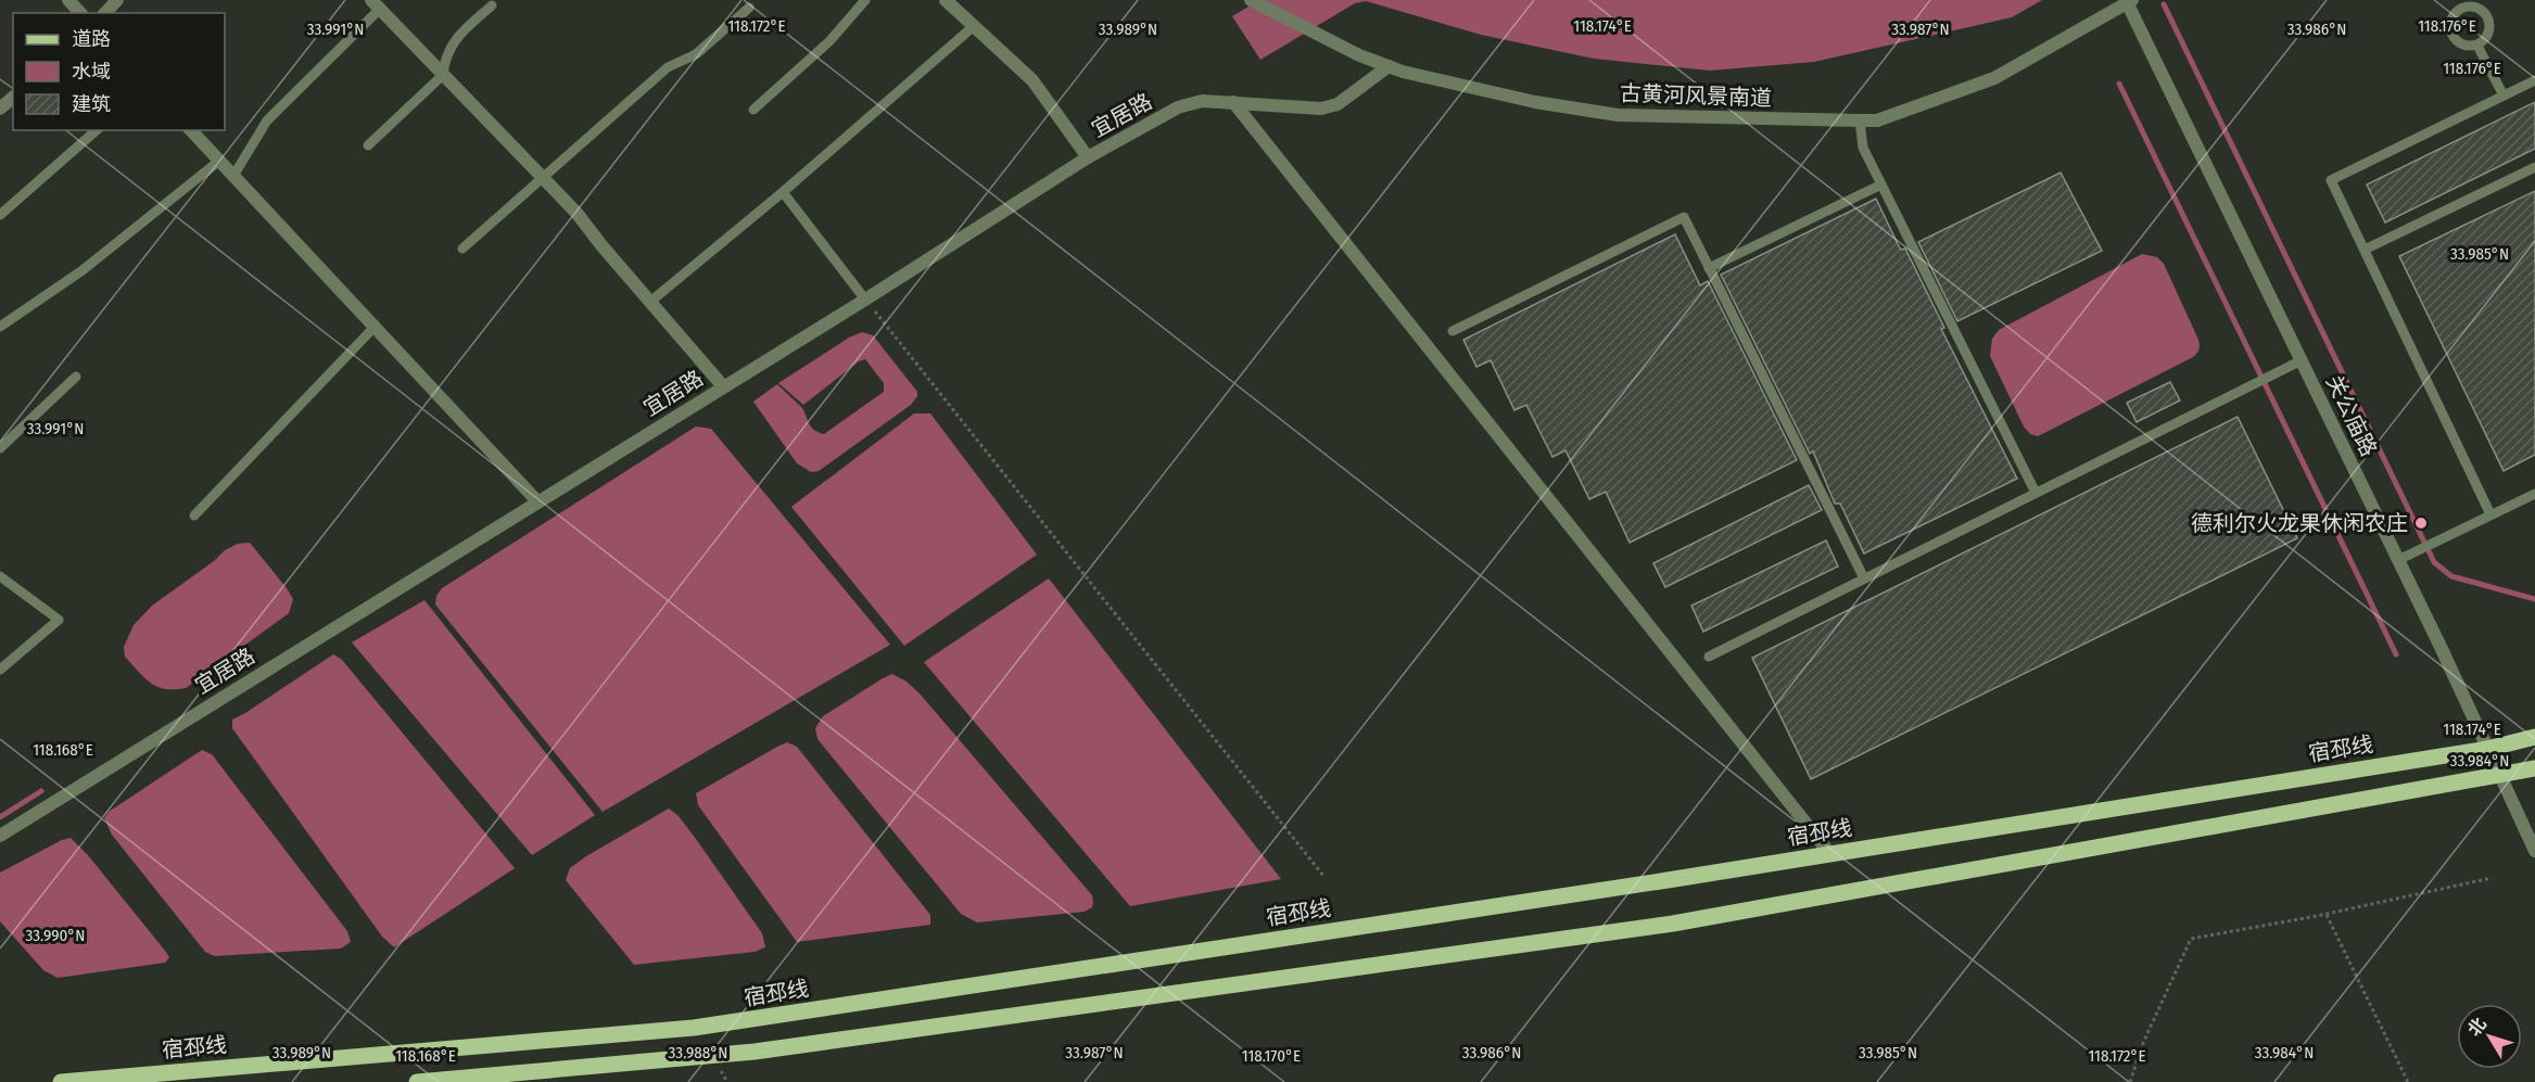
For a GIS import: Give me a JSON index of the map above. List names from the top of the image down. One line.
{"streets":{"main road":["宿邳线"],"street":["古黄河风景南道","宜居路","关公庙路"]},"crossings":[["古黄河风景南道","宜居路"],["古黄河风景南道","关公庙路"],["关公庙路","宿邳线"]],"places":["德利尔火龙果休闲农庄"],"legend":["道路","水域","建筑"],"north":"top left","coordinates":["118.172°E","118.174°E","118.176°E","33.991°N","33.989°N","33.987°N","33.986°N","33.985°N","118.168°E","33.984°N","33.990°N","33.988°N","118.170°E"]}
